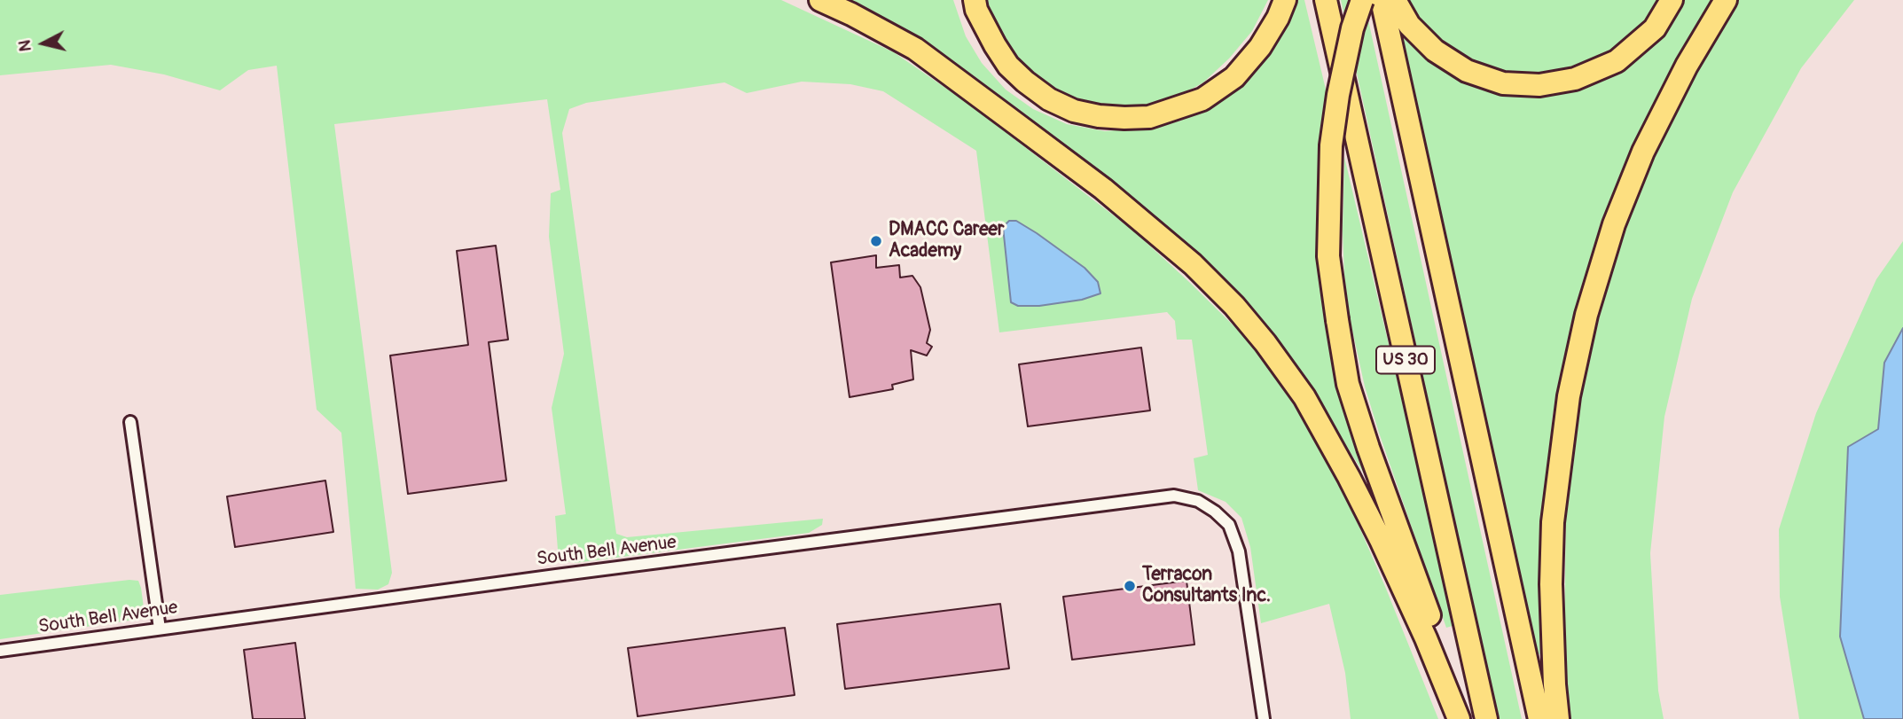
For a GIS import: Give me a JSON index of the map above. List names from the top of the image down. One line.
{"streets":{"highway":["US 30"],"street":["South Bell Avenue"]},"places":["DMACC Career Academy","Terracon Consultants Inc."],"north":"left"}
